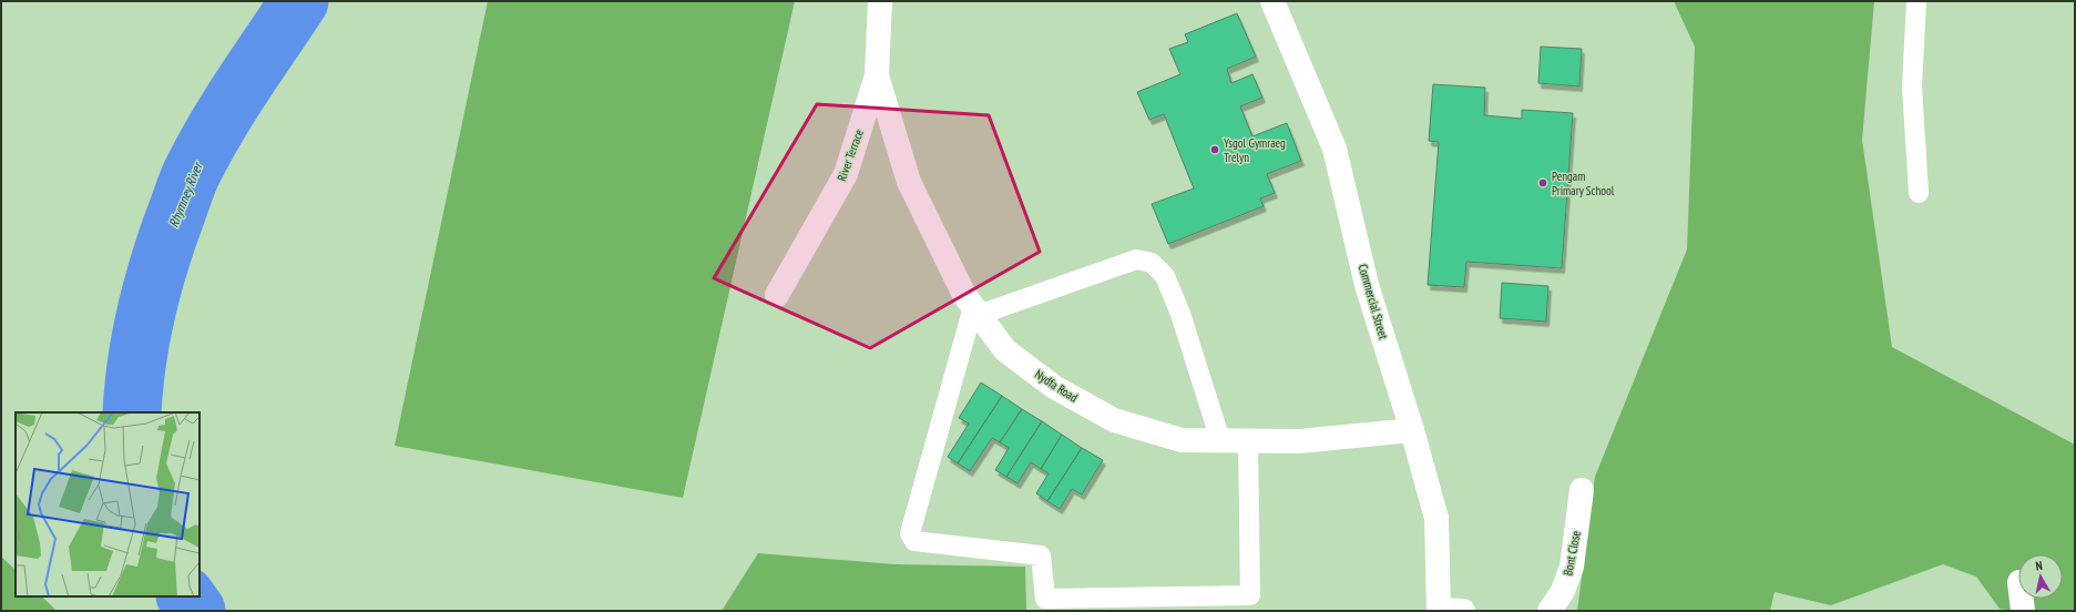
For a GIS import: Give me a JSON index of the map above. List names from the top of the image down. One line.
{"streets":{"street":["River Terrace","Commercial Street","Nydfa Road","Bont Close"]},"crossings":[["River Terrace","Nydfa Road"],["Commercial Street","Nydfa Road"]],"water":["Rhymney River"],"places":["Ysgol Gymraeg Trelyn","Pengam Primary School"],"north":"top"}
